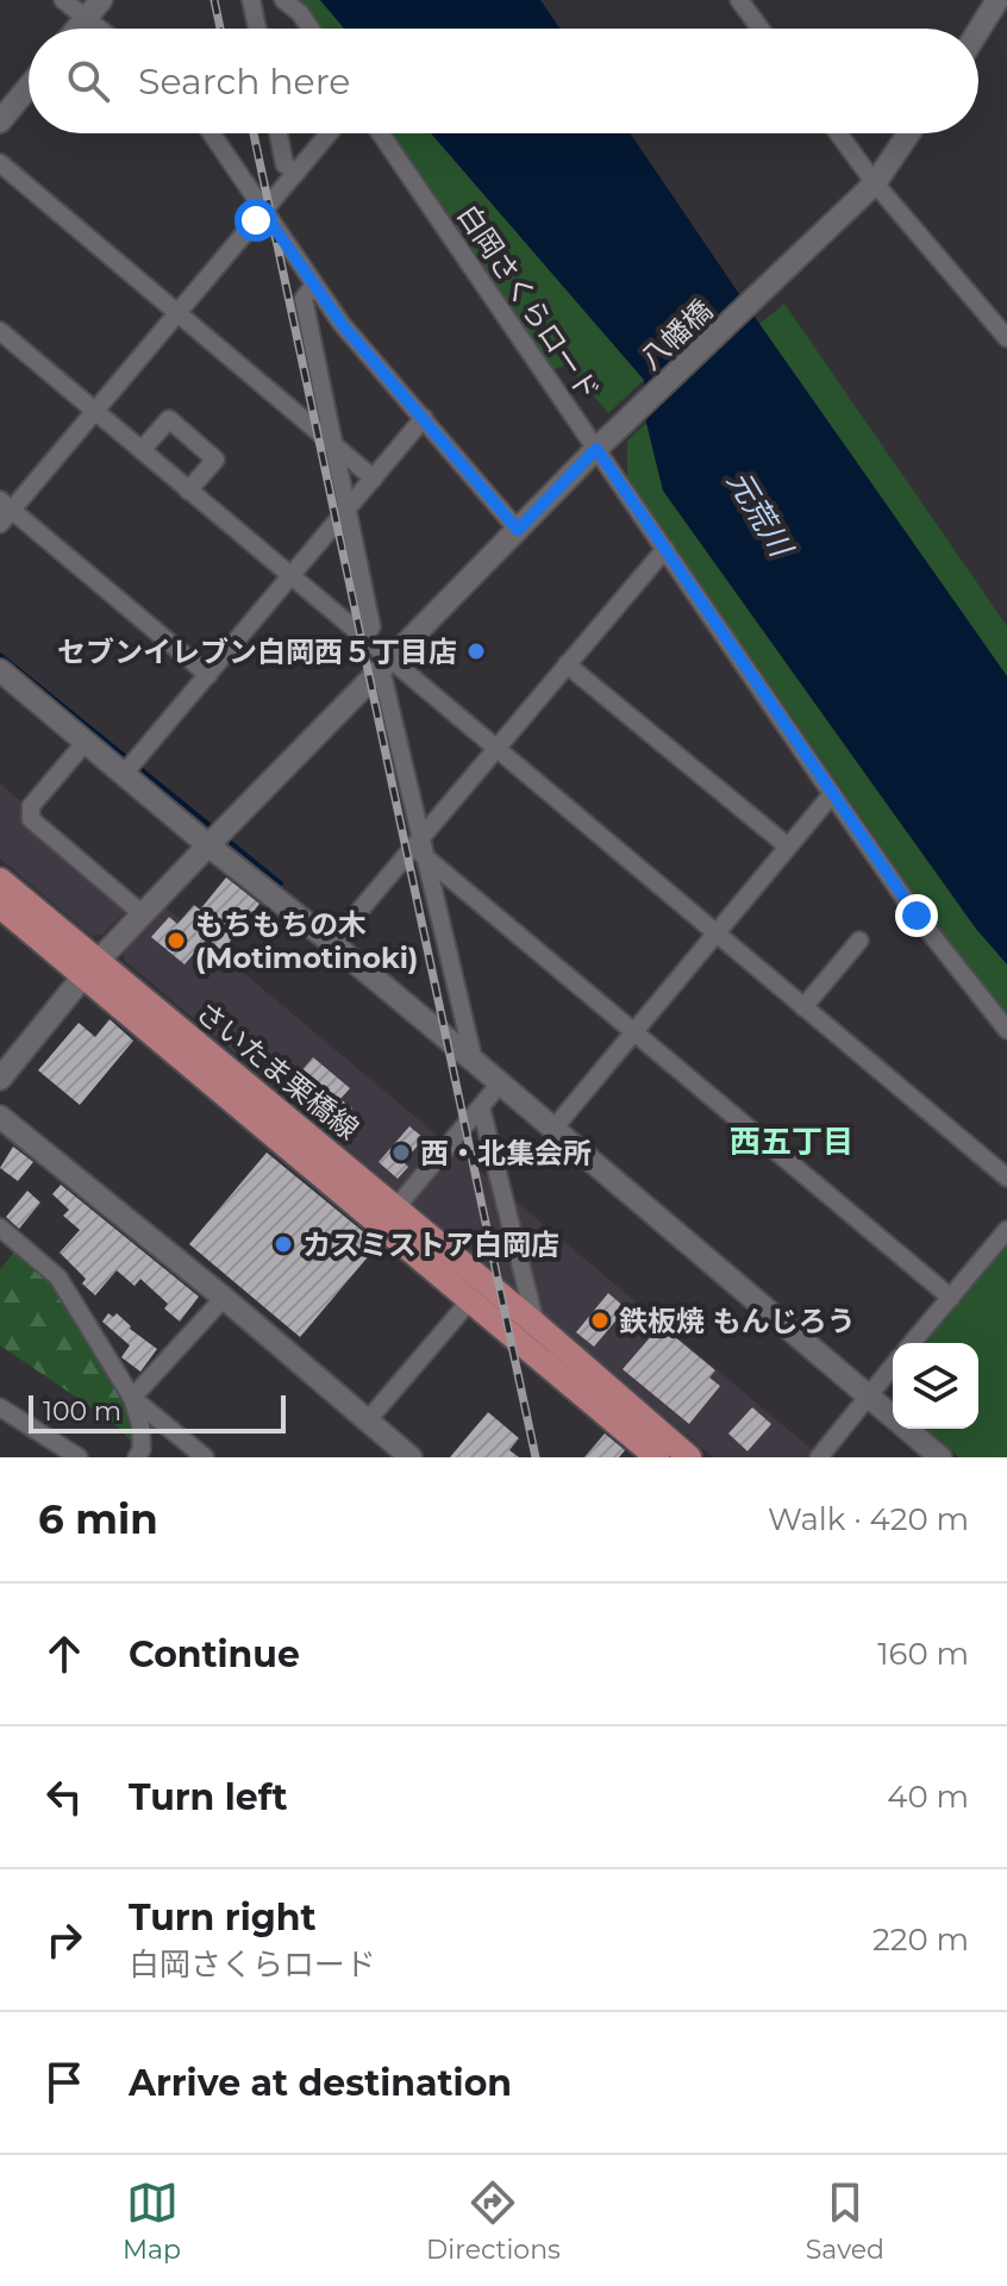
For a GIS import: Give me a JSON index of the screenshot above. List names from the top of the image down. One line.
{"streets":{"main road":["さいたま栗橋線"],"street":["白岡さくらロード","八幡橋"]},"crossings":[["白岡さくらロード","八幡橋"],["八幡橋","さいたま栗橋線"]],"districts":["西五丁目"],"water":["元荒川"],"places":["セブンイレブン白岡西５丁目店","もちもちの木 (Motimotinoki)","西・北集会所","カスミストア白岡店","鉄板焼 もんじろう"],"scale_bar":"100 m","page":{"search":"Search here","scale":"100 m","heading":["6 min","Walk · 420 m"],"list":[["Continue","160 m"],["Turn left","40 m"],["Turn right","白岡さくらロード","220 m"],"Arrive at destination"],"nav":["Map","Directions","Saved"]}}
